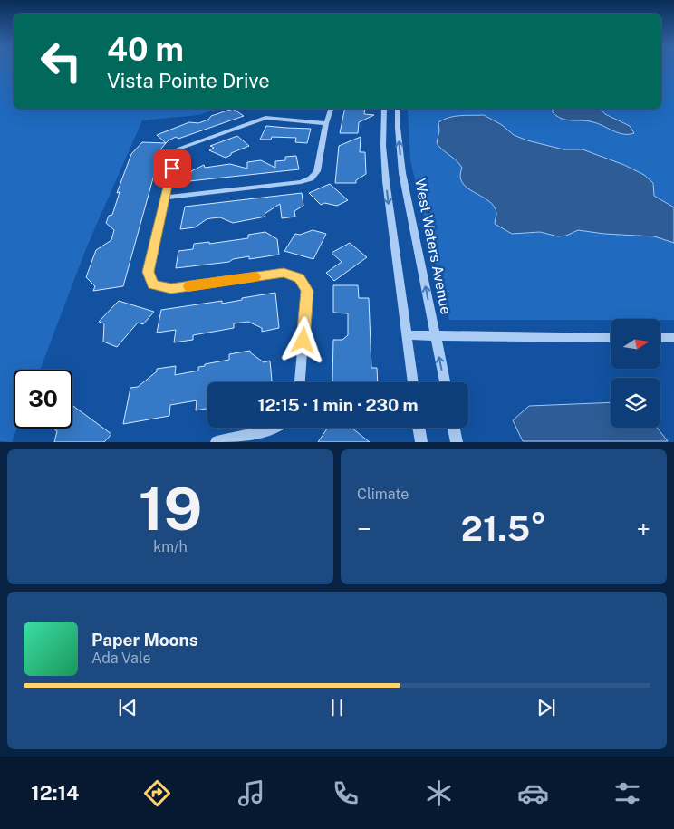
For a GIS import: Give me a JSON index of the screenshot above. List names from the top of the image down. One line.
{"streets":{"street":["West Waters Avenue"]},"north":"right","page":{"turn":["40 m","Vista Pointe Drive"],"limit":"30","trip":"12:15 · 1 min · 230 m","tile":[["19","km/h"],"Climate"],"heat":["−","21.5°","+"],"song":["Paper Moons","Ada Vale"],"tabs":"12:14"}}
